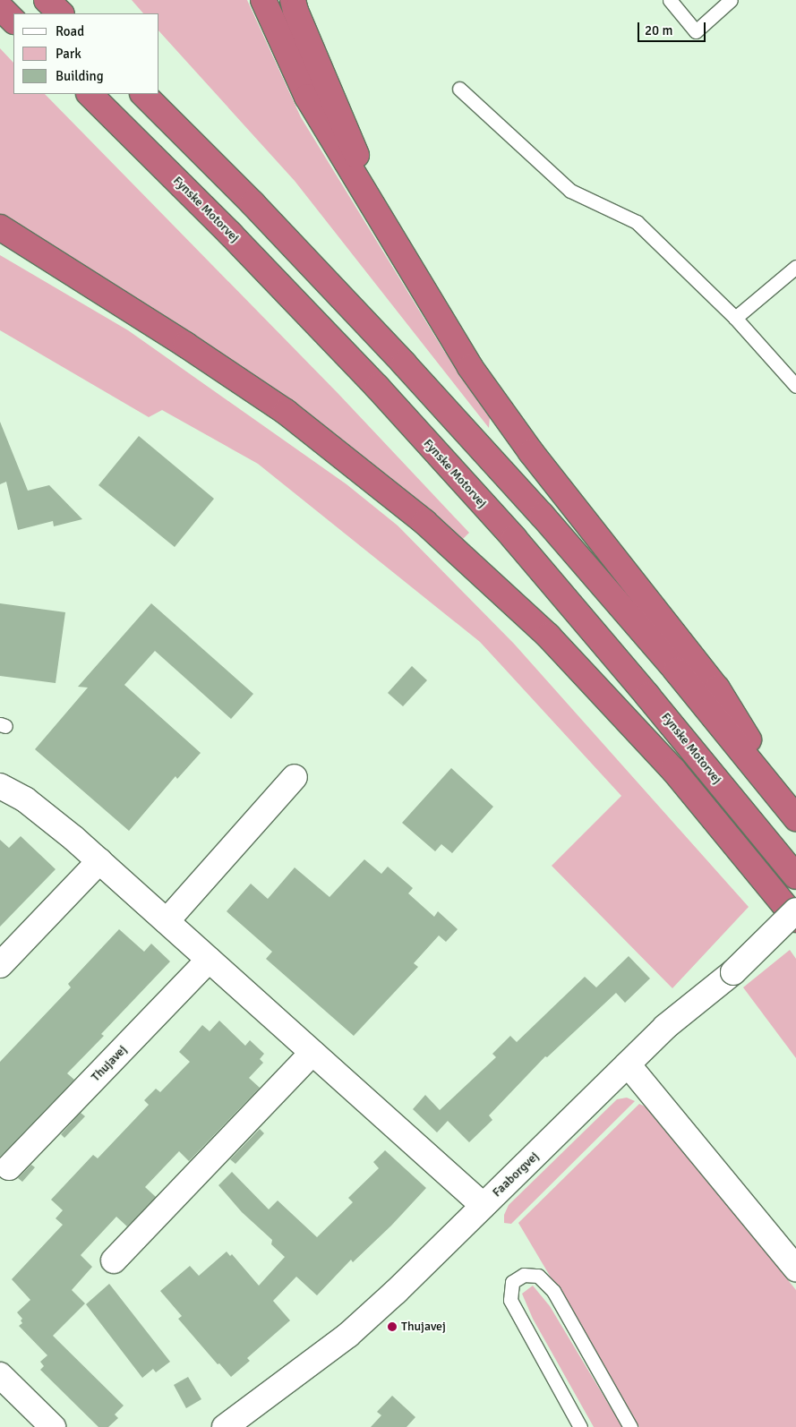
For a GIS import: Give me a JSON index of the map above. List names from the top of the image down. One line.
{"streets":{"highway":["Fynske Motorvej"],"street":["Thujavej","Faaborgvej"]},"places":["Thujavej"],"legend":["Road","Park","Building"],"scale_bar":"20 m"}
